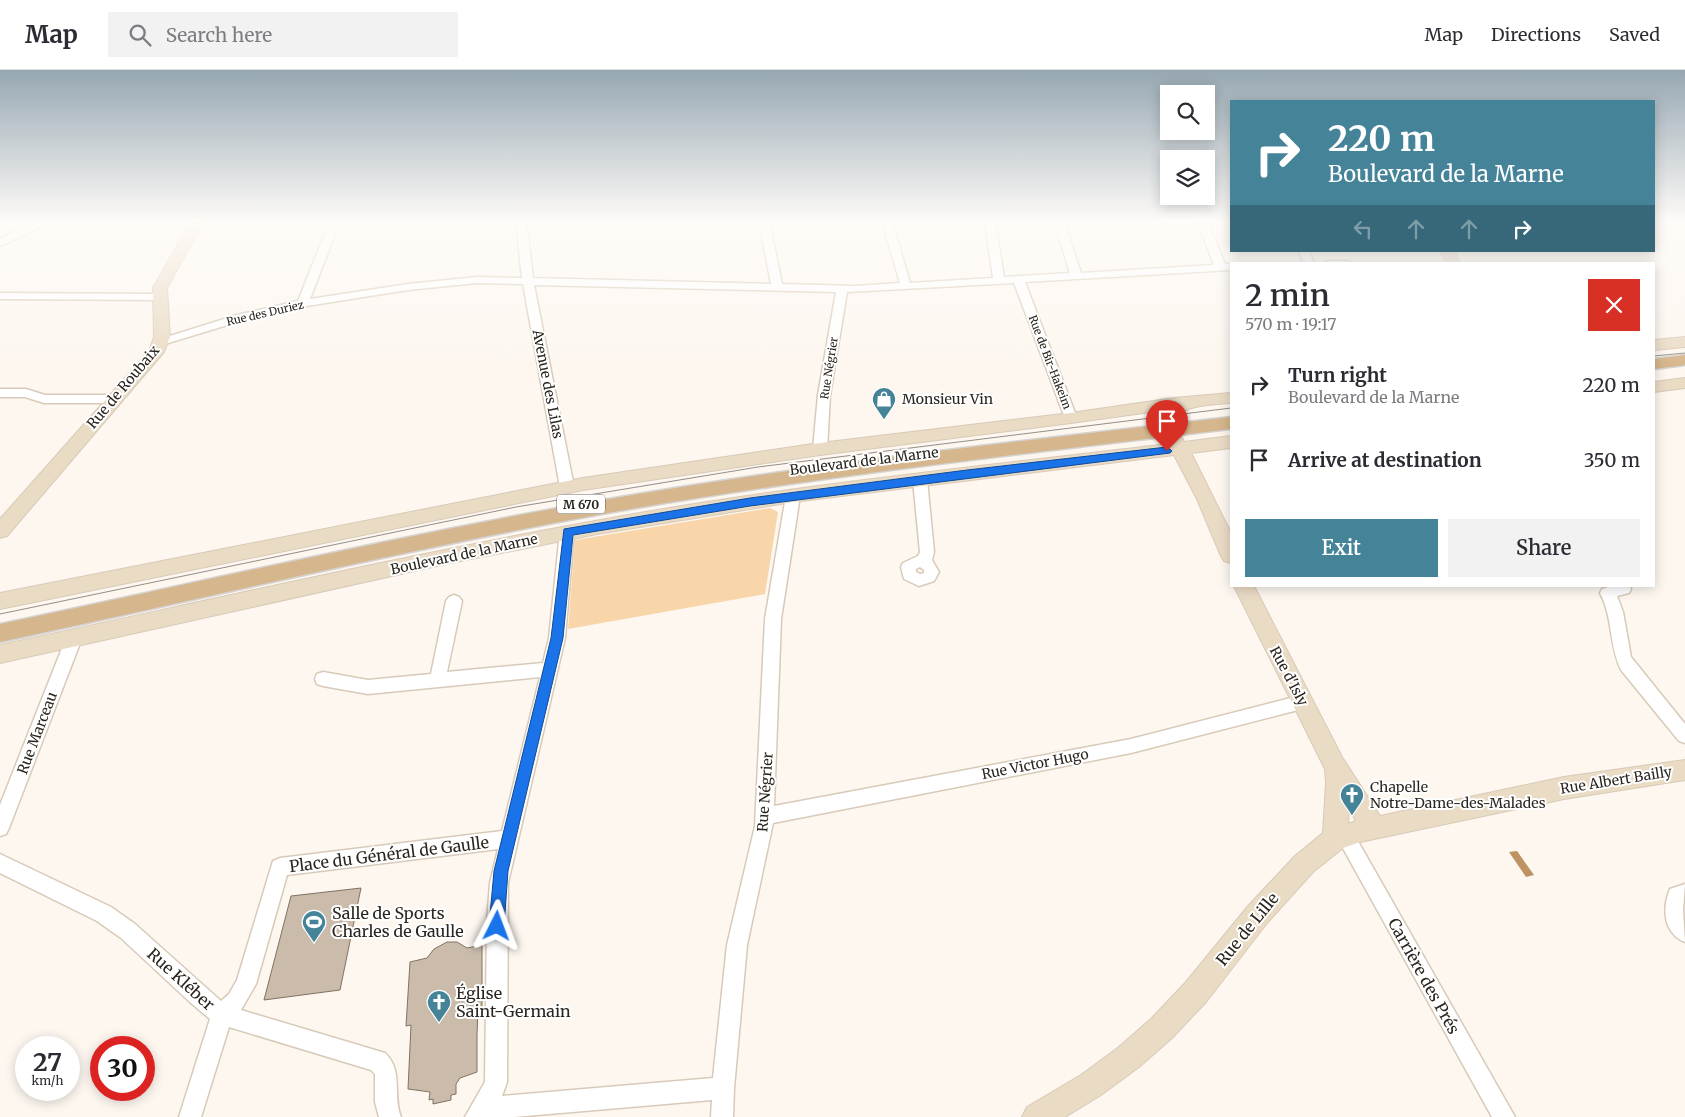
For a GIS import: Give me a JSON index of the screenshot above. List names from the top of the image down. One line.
{"streets":{"main road":["Rue de Roubaix","Boulevard de la Marne","M 670","Rue d'Isly","Rue Albert Bailly","Rue de Lille"],"street":["Rue des Duriez","Rue de Bir-Hakeim","Rue Négrier","Avenue des Lilas","Rue Marceau","Rue Victor Hugo","Place du Général de Gaulle","Carrière des Prés","Rue Kléber"]},"crossings":[["Rue des Duriez","Rue de Bir-Hakeim"],["Rue des Duriez","Rue Négrier"],["Rue des Duriez","Avenue des Lilas"],["Rue des Duriez","Rue de Roubaix"],["Rue de Bir-Hakeim","Boulevard de la Marne"],["Rue Négrier","Boulevard de la Marne"],["Rue Négrier","Rue Victor Hugo"],["Avenue des Lilas","Boulevard de la Marne"],["Boulevard de la Marne","Rue Marceau"],["Rue d'Isly","Rue Victor Hugo"],["Rue d'Isly","Rue de Lille"],["Rue d'Isly","Carrière des Prés"],["Rue Albert Bailly","Rue de Lille"],["Place du Général de Gaulle","Rue Kléber"],["Rue de Lille","Carrière des Prés"]],"places":{"shop":["Monsieur Vin"],"church":["Chapelle Notre-Dame-des-Malades","Église Saint-Germain"],"sports":["Salle de Sports Charles de Gaulle"]},"page":{"header":"Map","search":"Search here","nav":["Map","Directions","Saved"],"turn":["220 m","Boulevard de la Marne"],"heading":["2 min","570 m · 19:17"],"list":[{"name":"Turn right","note":"Boulevard de la Marne","value":"220 m"},{"name":"Arrive at destination","value":"350 m"}],"buttons":["Exit","Share"],"speed":"27 km/h","limit":"30"}}
